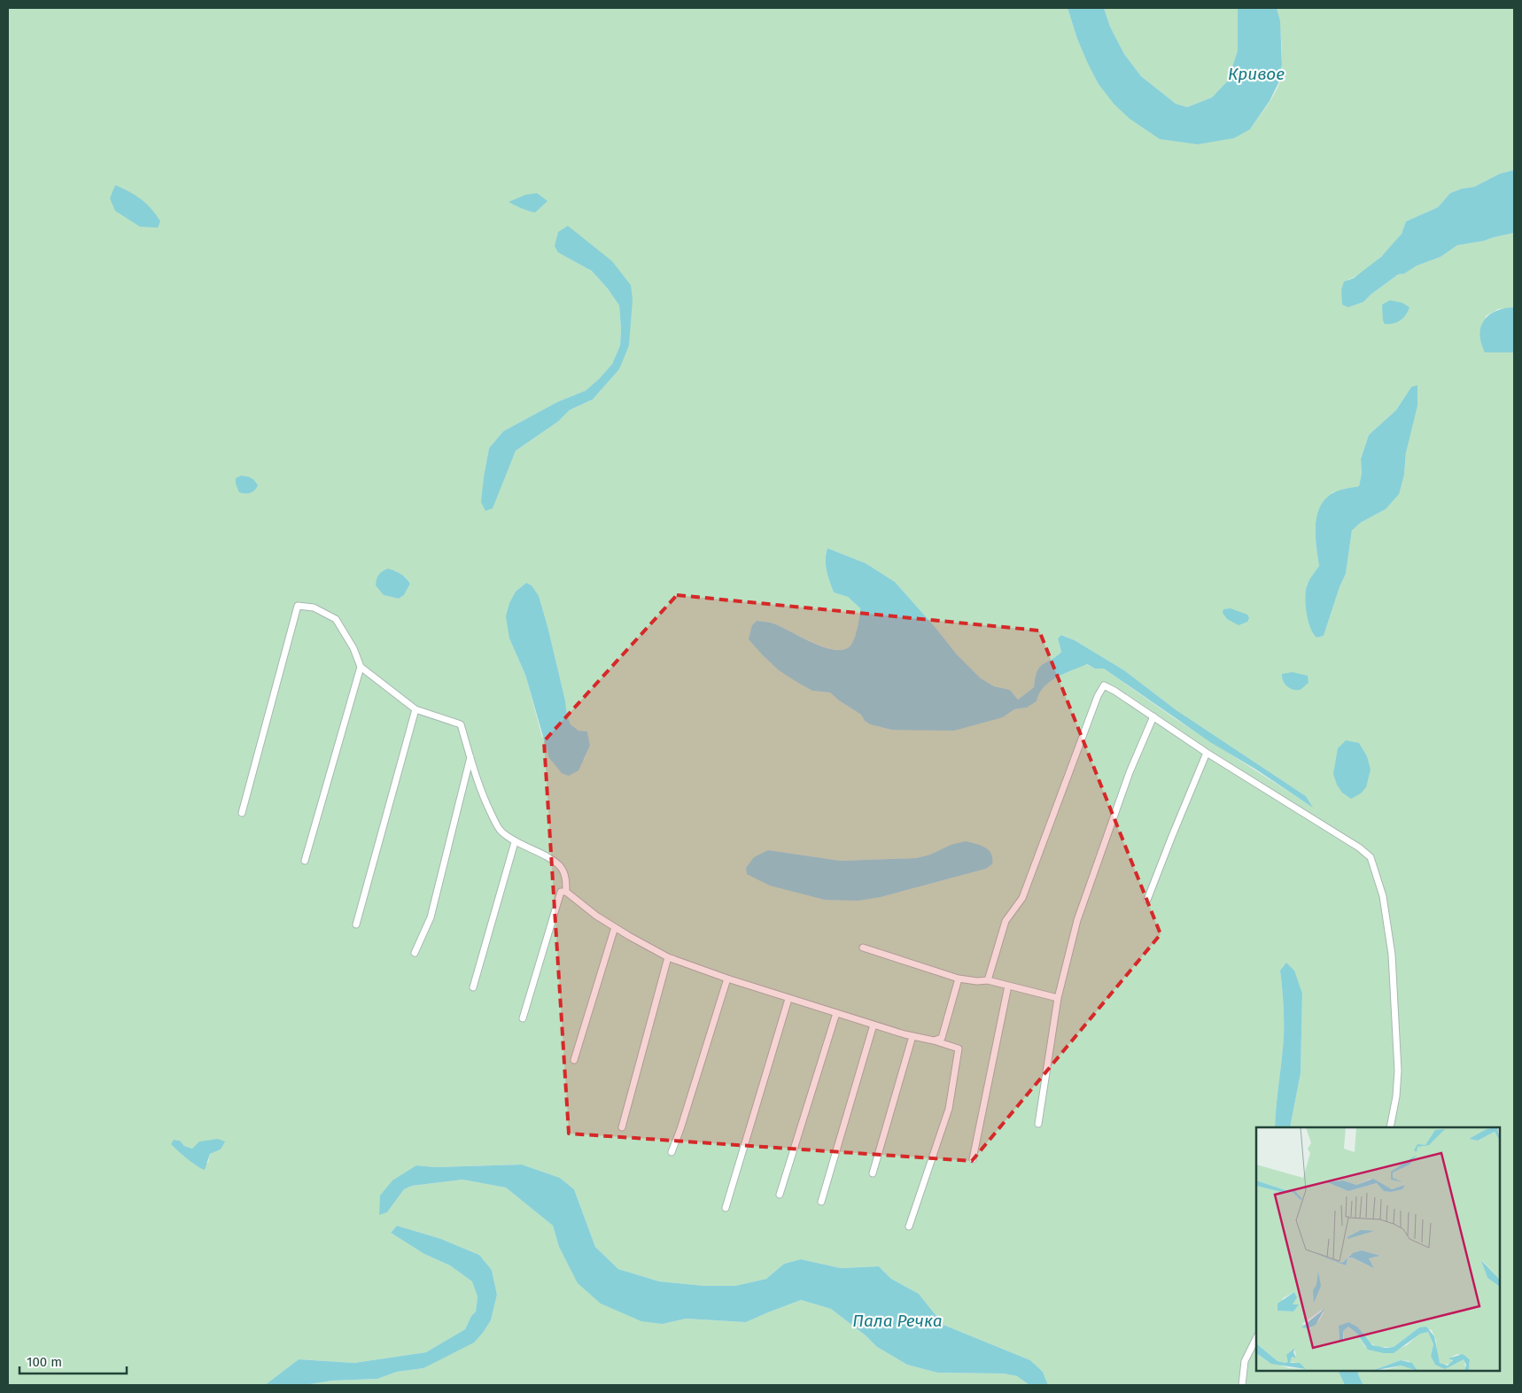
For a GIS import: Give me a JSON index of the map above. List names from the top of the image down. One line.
{"water":["Кривое","Пала Речка"],"scale_bar":"100 m"}
